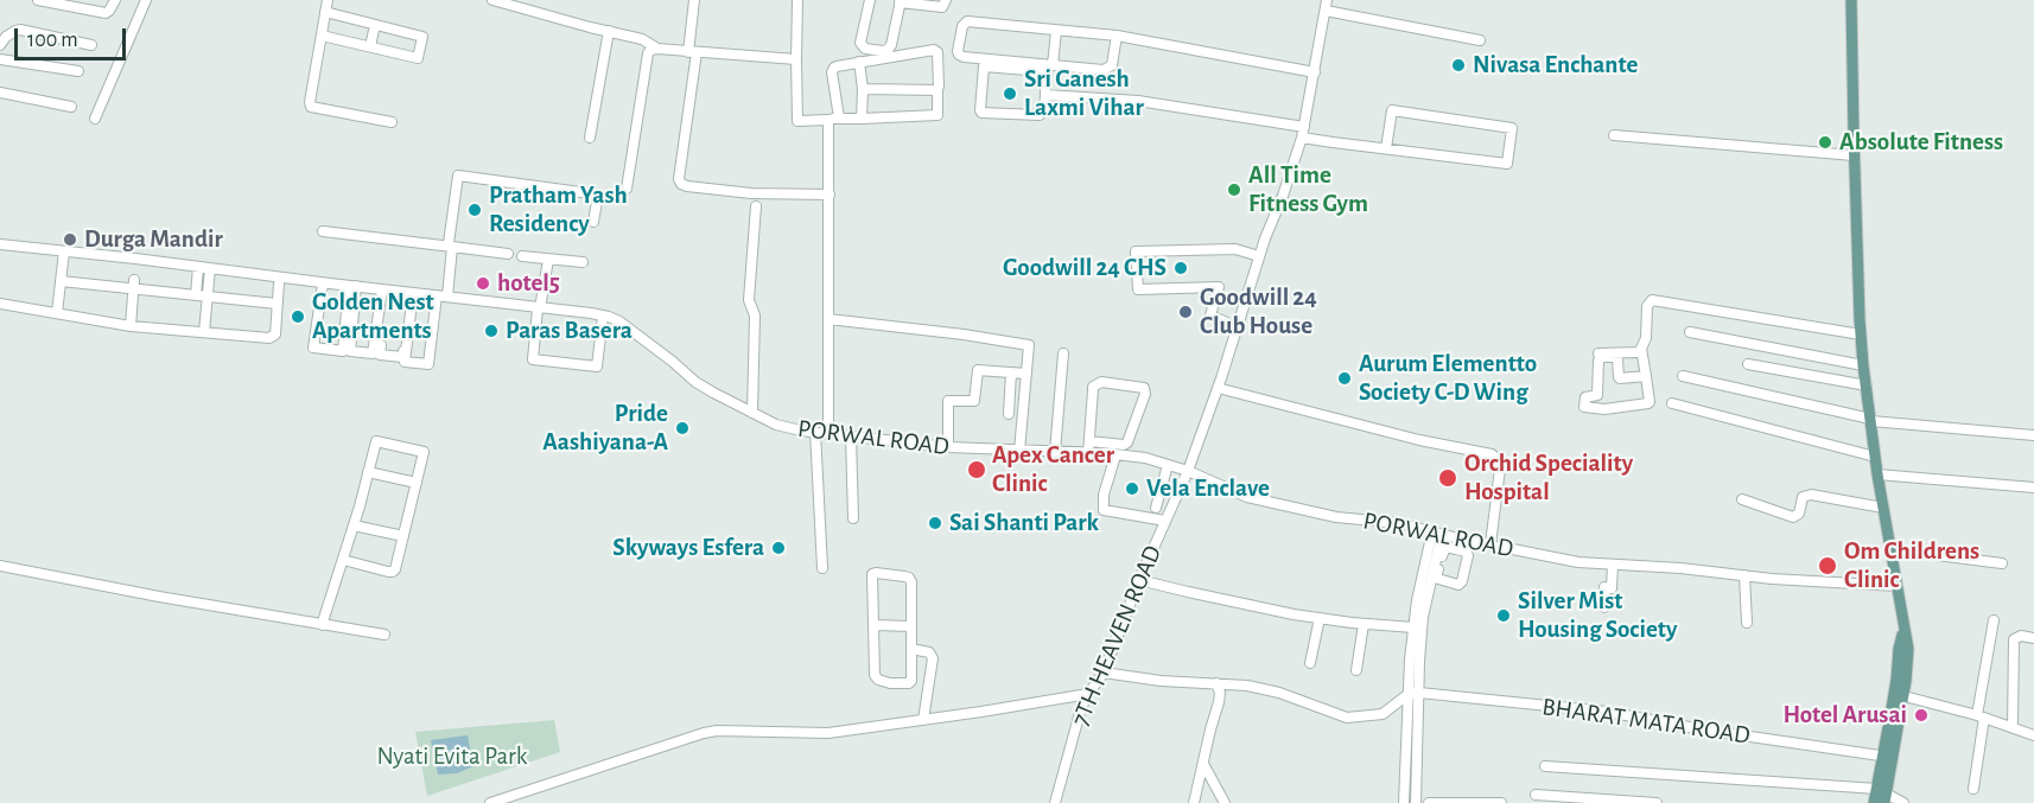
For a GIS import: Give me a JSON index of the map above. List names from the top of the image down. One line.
{"streets":{"street":["PORWAL ROAD","7TH HEAVEN ROAD","BHARAT MATA ROAD"]},"crossings":[["PORWAL ROAD","7TH HEAVEN ROAD"]],"parks":["Nyati Evita Park"],"places":["Nivasa Enchante","Sri Ganesh Laxmi Vihar","Absolute Fitness","All Time Fitness Gym","Pratham Yash Residency","Durga Mandir","Goodwill 24 CHS","hotel5","Goodwill 24 Club House","Golden Nest Apartments","Paras Basera","Aurum Elementto Society C-D Wing","Pride Aashiyana-A","Apex Cancer Clinic","Orchid Speciality Hospital","Vela Enclave","Sai Shanti Park","Skyways Esfera","Om Childrens Clinic","Silver Mist Housing Society","Hotel Arusai"],"scale_bar":"100 m"}
